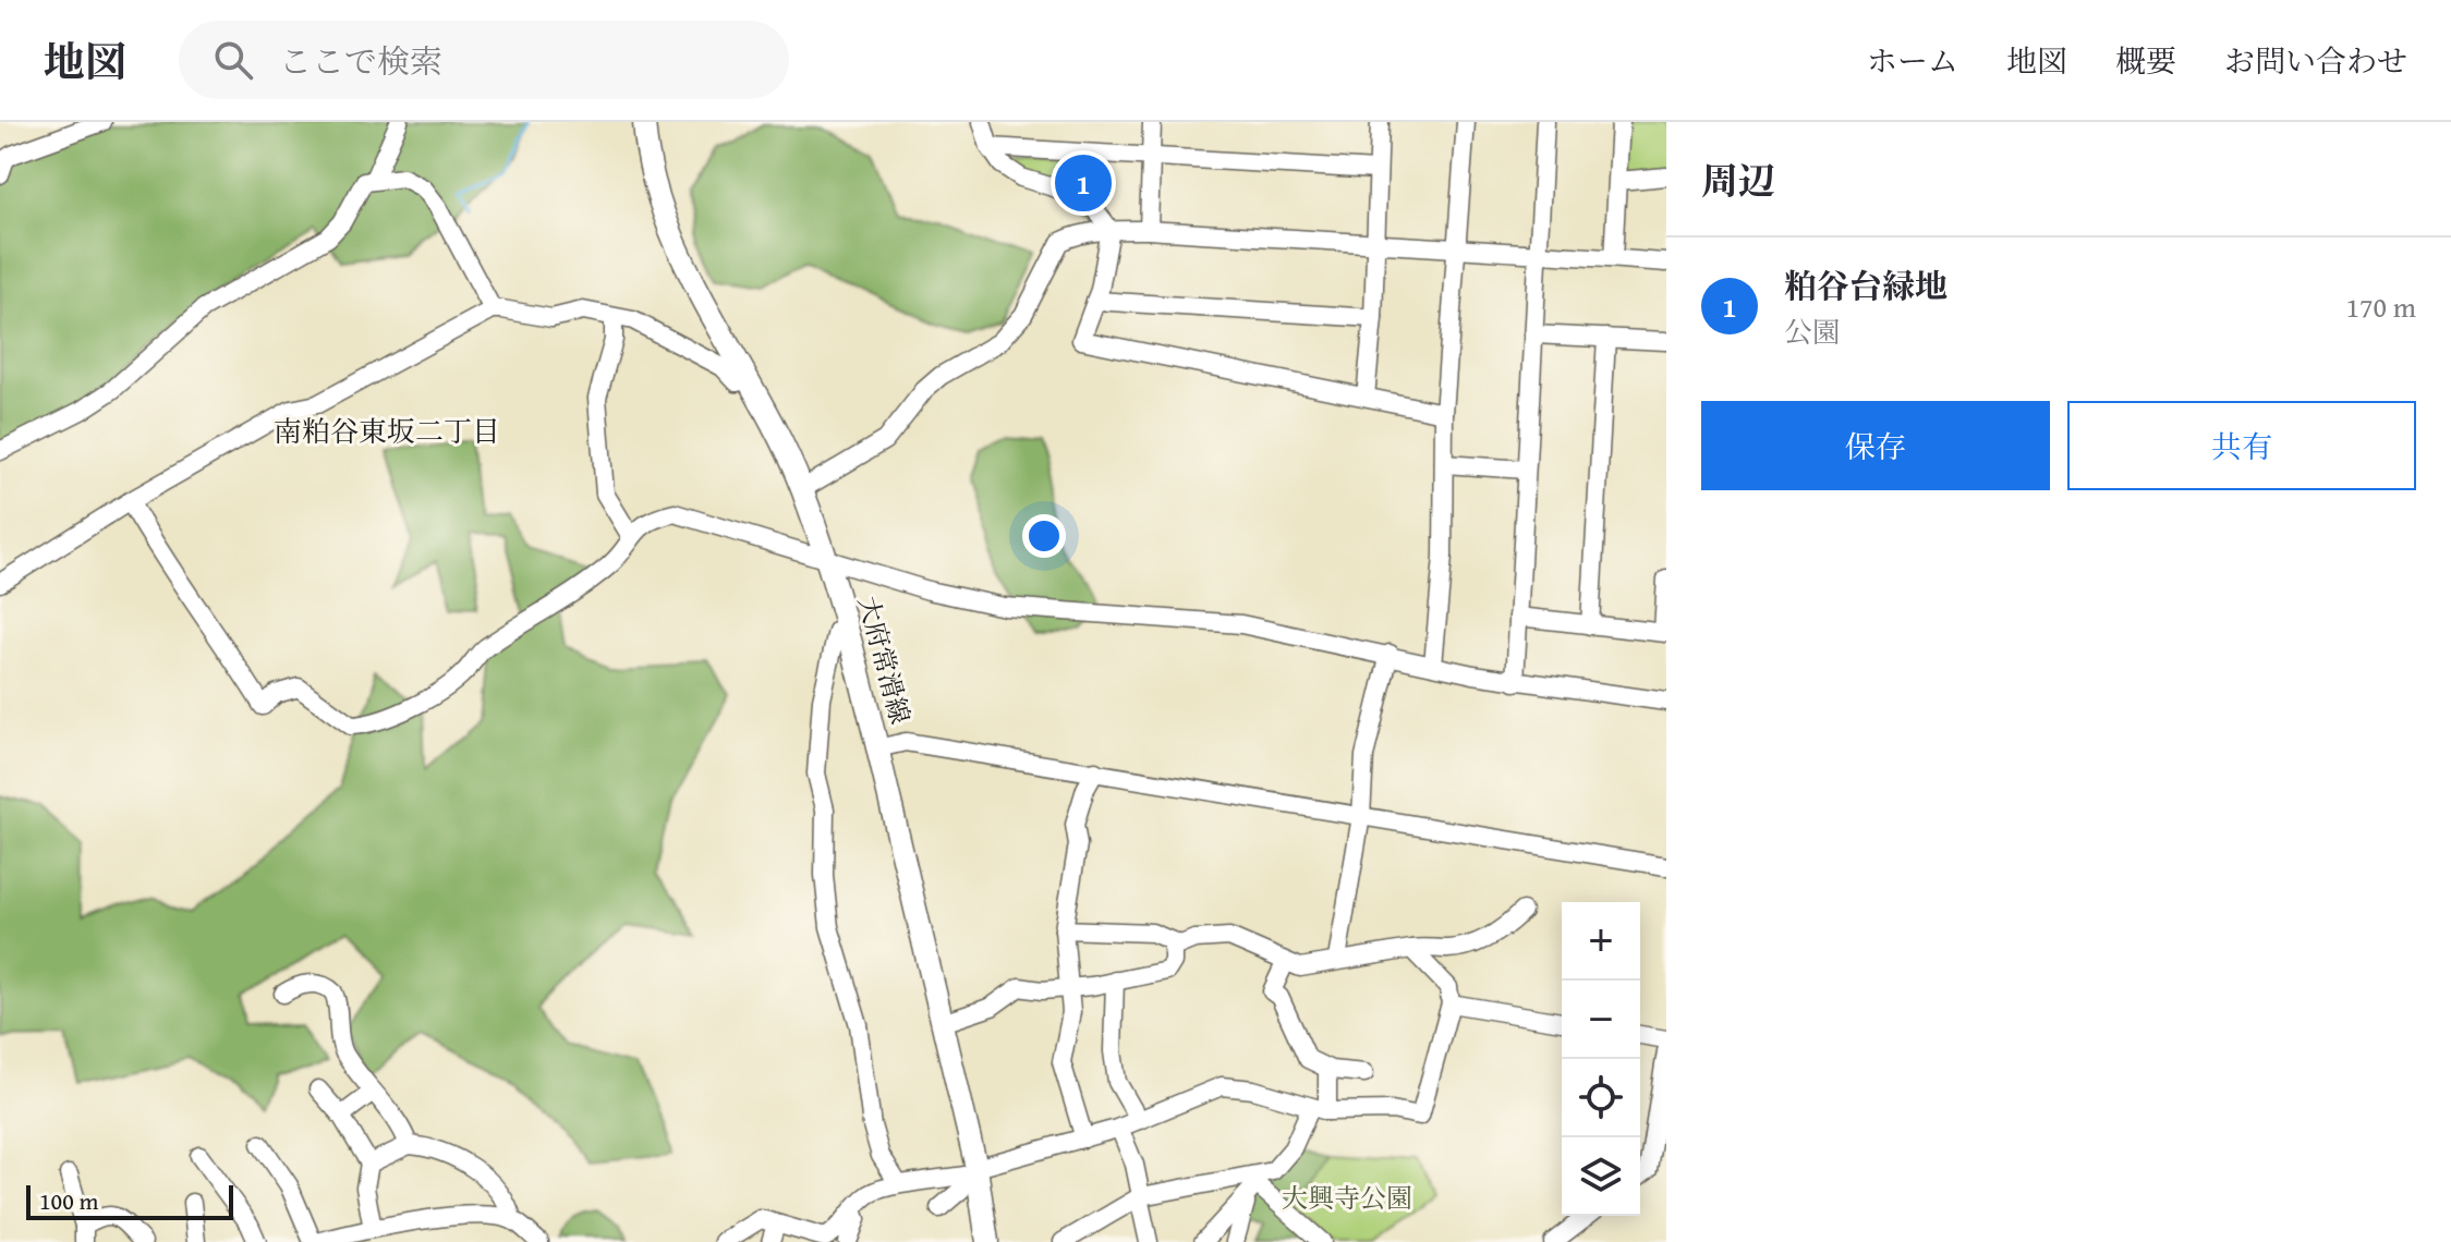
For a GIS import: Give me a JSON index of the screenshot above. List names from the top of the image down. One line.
{"streets":{"main road":["大府常滑線"]},"districts":["南粕谷東坂二丁目"],"parks":["大興寺公園"],"scale_bar":"100 m","page":{"header":"地図","search":"ここで検索","nav":["ホーム","地図","概要","お問い合わせ"],"heading":"周辺","pins":"1","list":[{"mark":"1","name":"粕谷台緑地","note":"公園","value":"170 m"}],"buttons":["保存","共有"],"map_buttons":["+","−"],"scale":"100 m"}}
